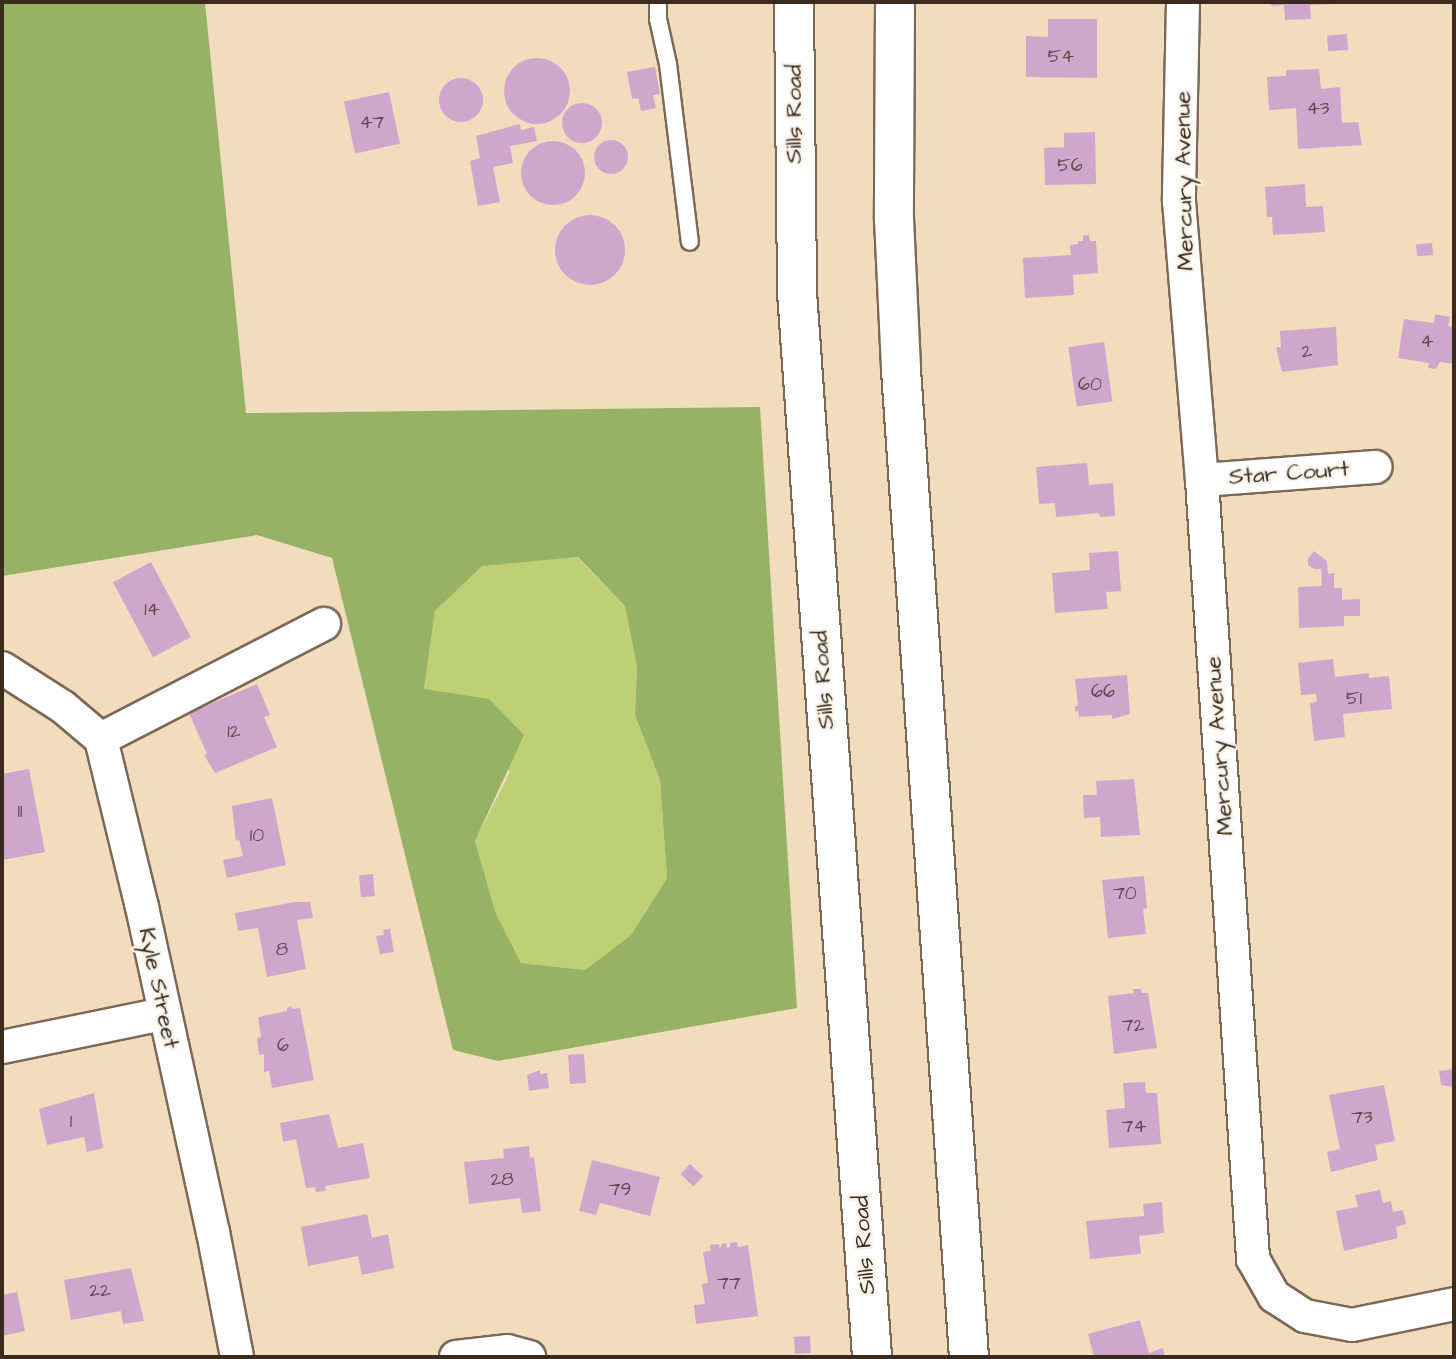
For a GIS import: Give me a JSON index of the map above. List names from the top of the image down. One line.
{"streets":{"main road":["Sills Road"],"street":["Mercury Avenue","Star Court","Kyle Street"]},"crossings":[["Mercury Avenue","Star Court"]],"house_numbers":["54","43","47","56","4","2","60","14","66","51","12","11","10","70","8","72","6","73","1","74","28","79","77","22"]}
